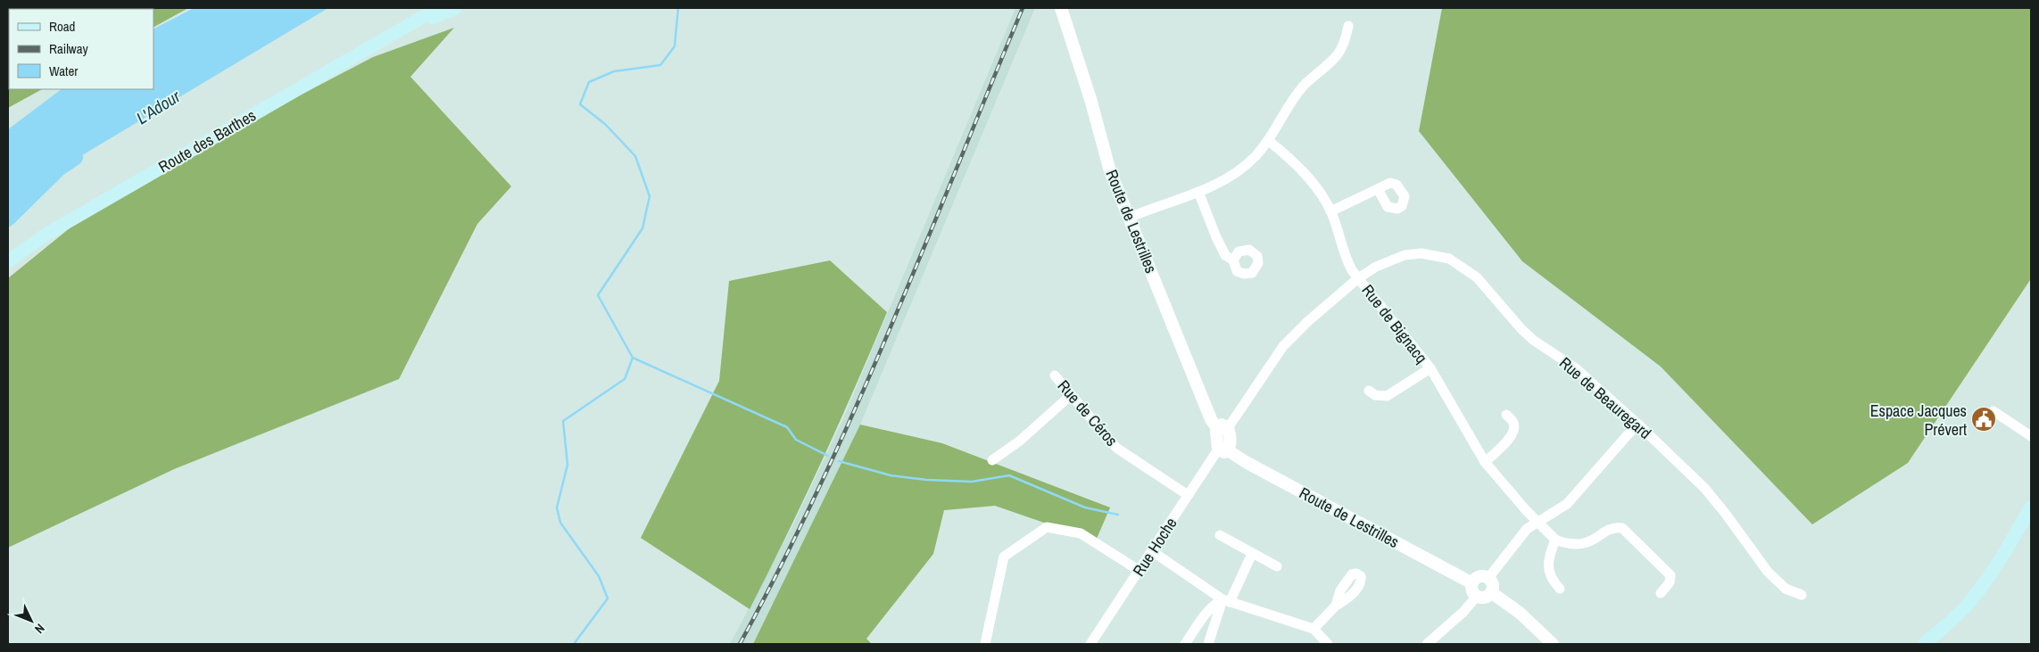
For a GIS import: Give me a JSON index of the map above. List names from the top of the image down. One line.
{"streets":{"main road":["Route des Barthes"],"street":["Route de Lestrilles","Rue de Bignacq","Rue de Beauregard","Rue de Céros","Rue Hoche"]},"crossings":[["Route de Lestrilles","Rue de Beauregard"],["Route de Lestrilles","Rue Hoche"],["Rue de Bignacq","Rue de Beauregard"],["Rue de Céros","Rue Hoche"]],"water":["L'Adour"],"places":{"public building":["Espace Jacques Prévert"]},"legend":["Road","Railway","Water"],"north":"bottom right"}
